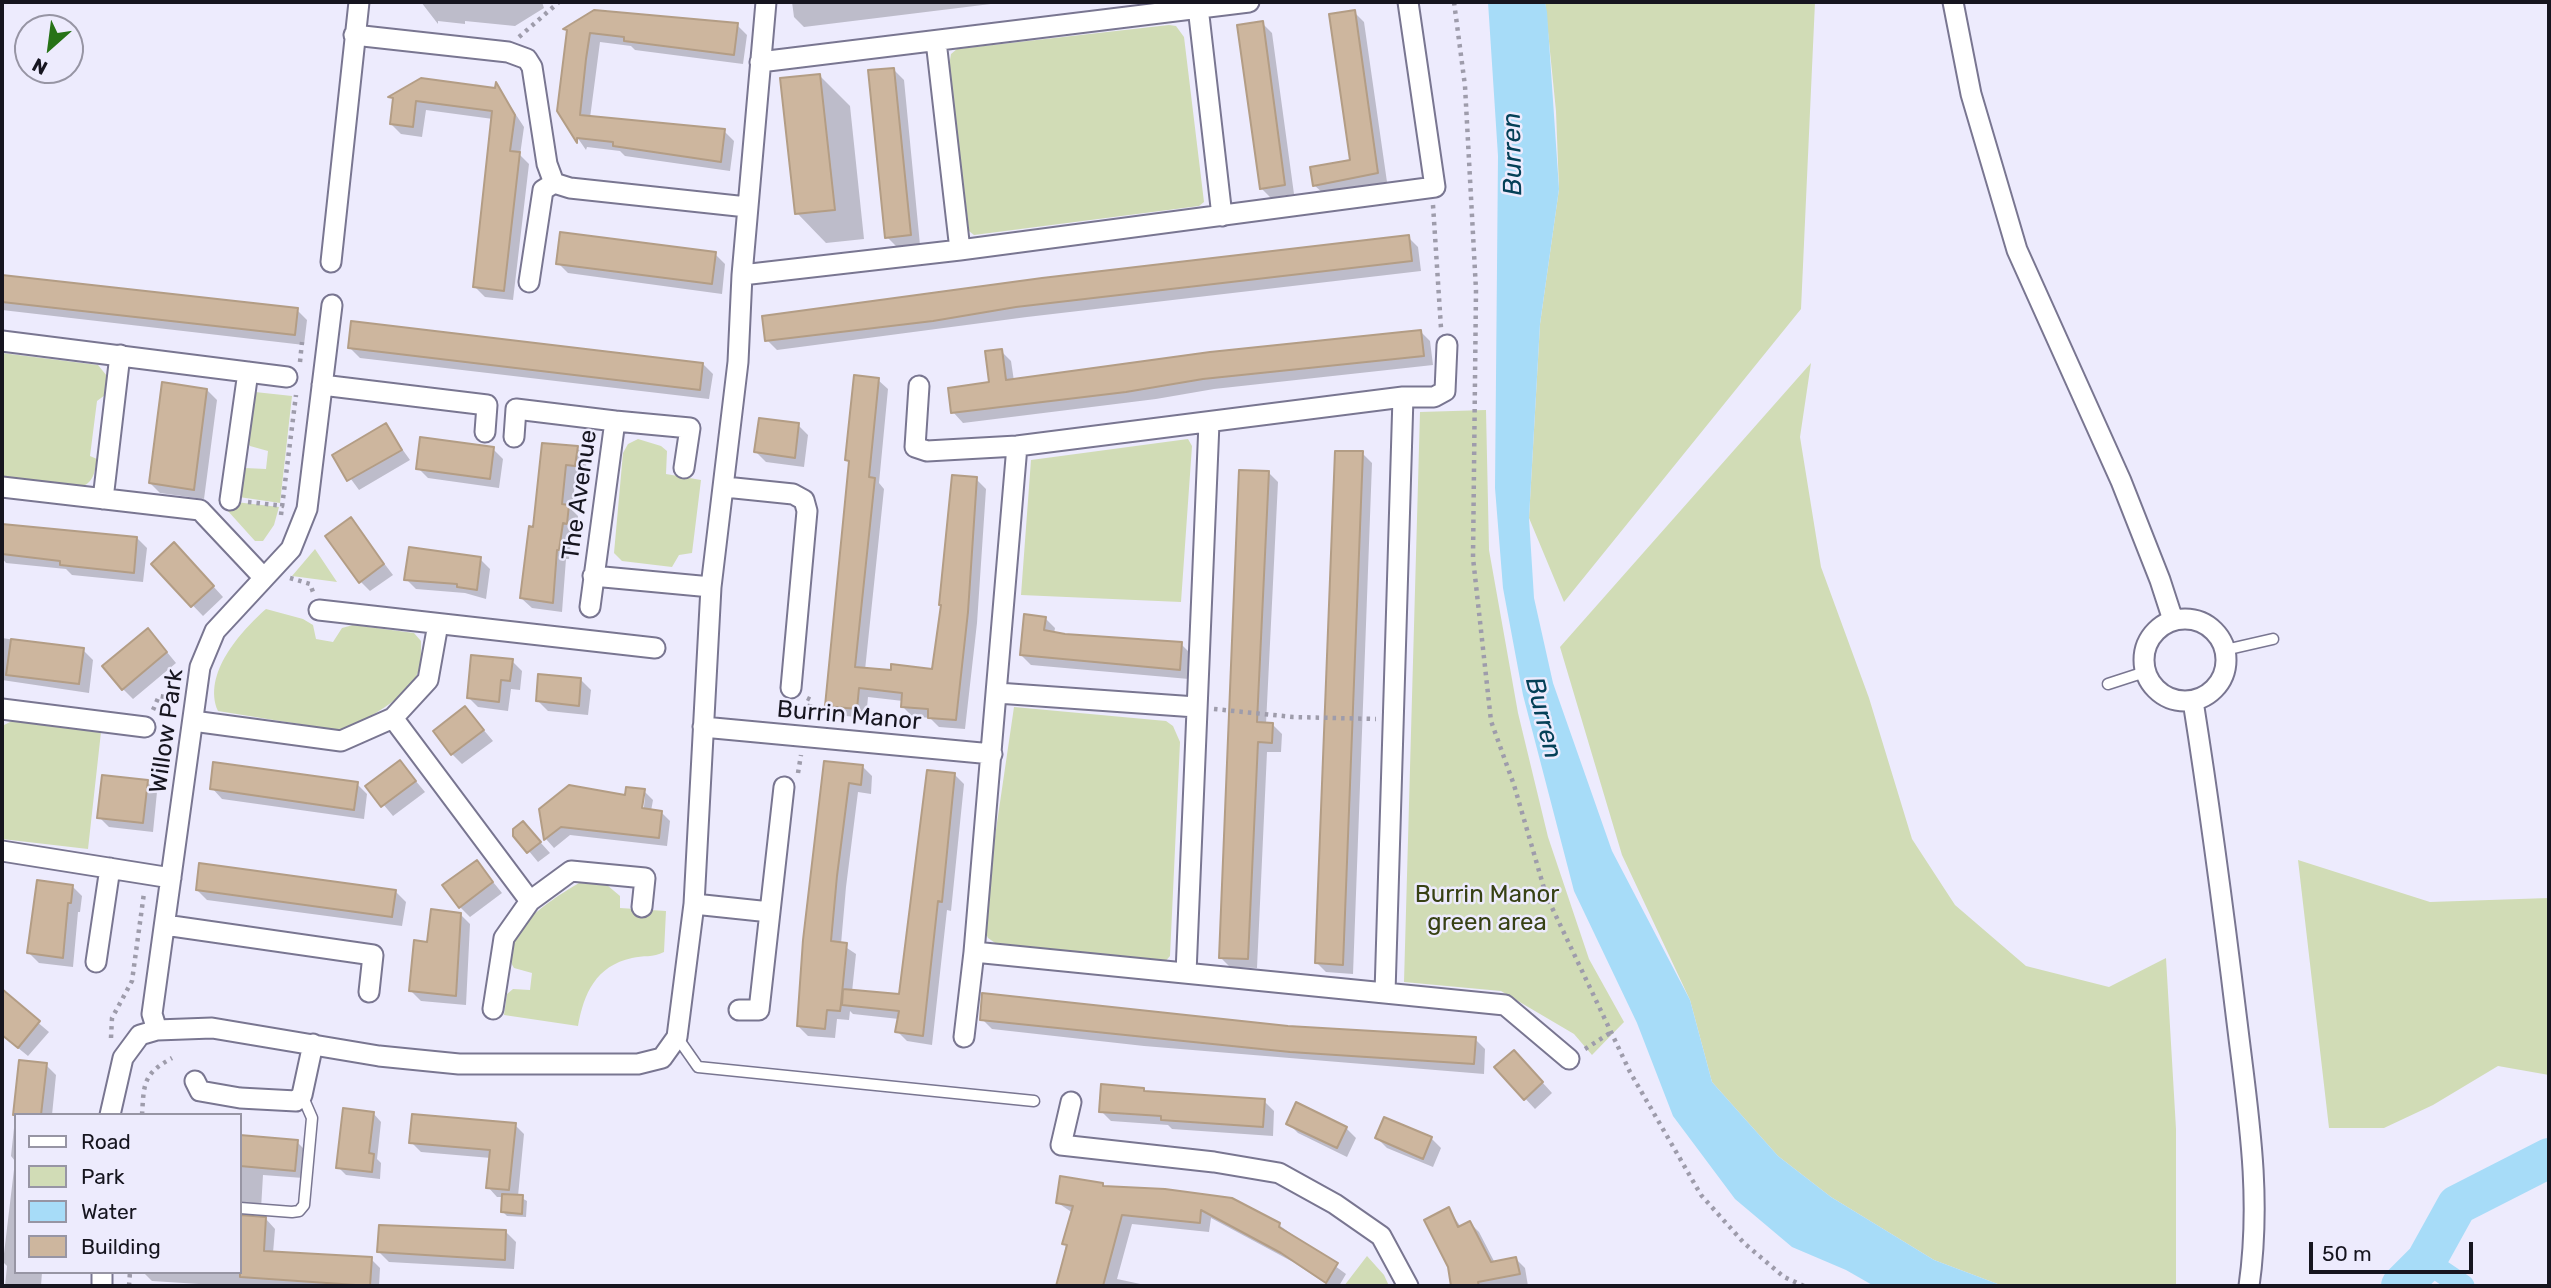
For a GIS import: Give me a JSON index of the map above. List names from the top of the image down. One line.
{"streets":{"street":["The Avenue","Burrin Manor","Willow Park"]},"water":["Burren"],"parks":["Burrin Manor green area"],"legend":["Road","Park","Water","Building"],"scale_bar":"50 m","north":"bottom left"}
